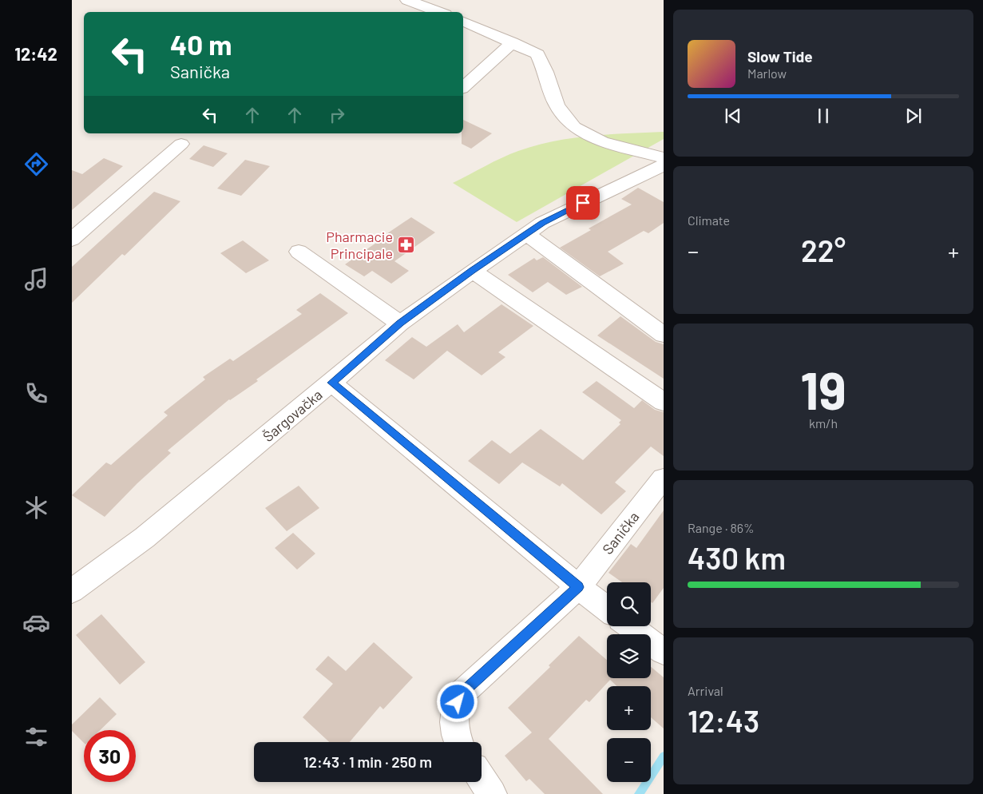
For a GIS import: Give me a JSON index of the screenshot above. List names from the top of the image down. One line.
{"streets":{"street":["Šargovačka","Sanička"]},"places":{"pharmacy":["Pharmacie Principale"]},"page":{"tabs":"12:42","turn":["40 m","Sanička"],"song":["Slow Tide","Marlow"],"tile":["Climate",["19","km/h"],["Range · 86%","430 km"],["Arrival","12:43"]],"heat":["−","22°","+"],"map_buttons":["+","−"],"limit":"30","trip":"12:43 · 1 min · 250 m"}}
